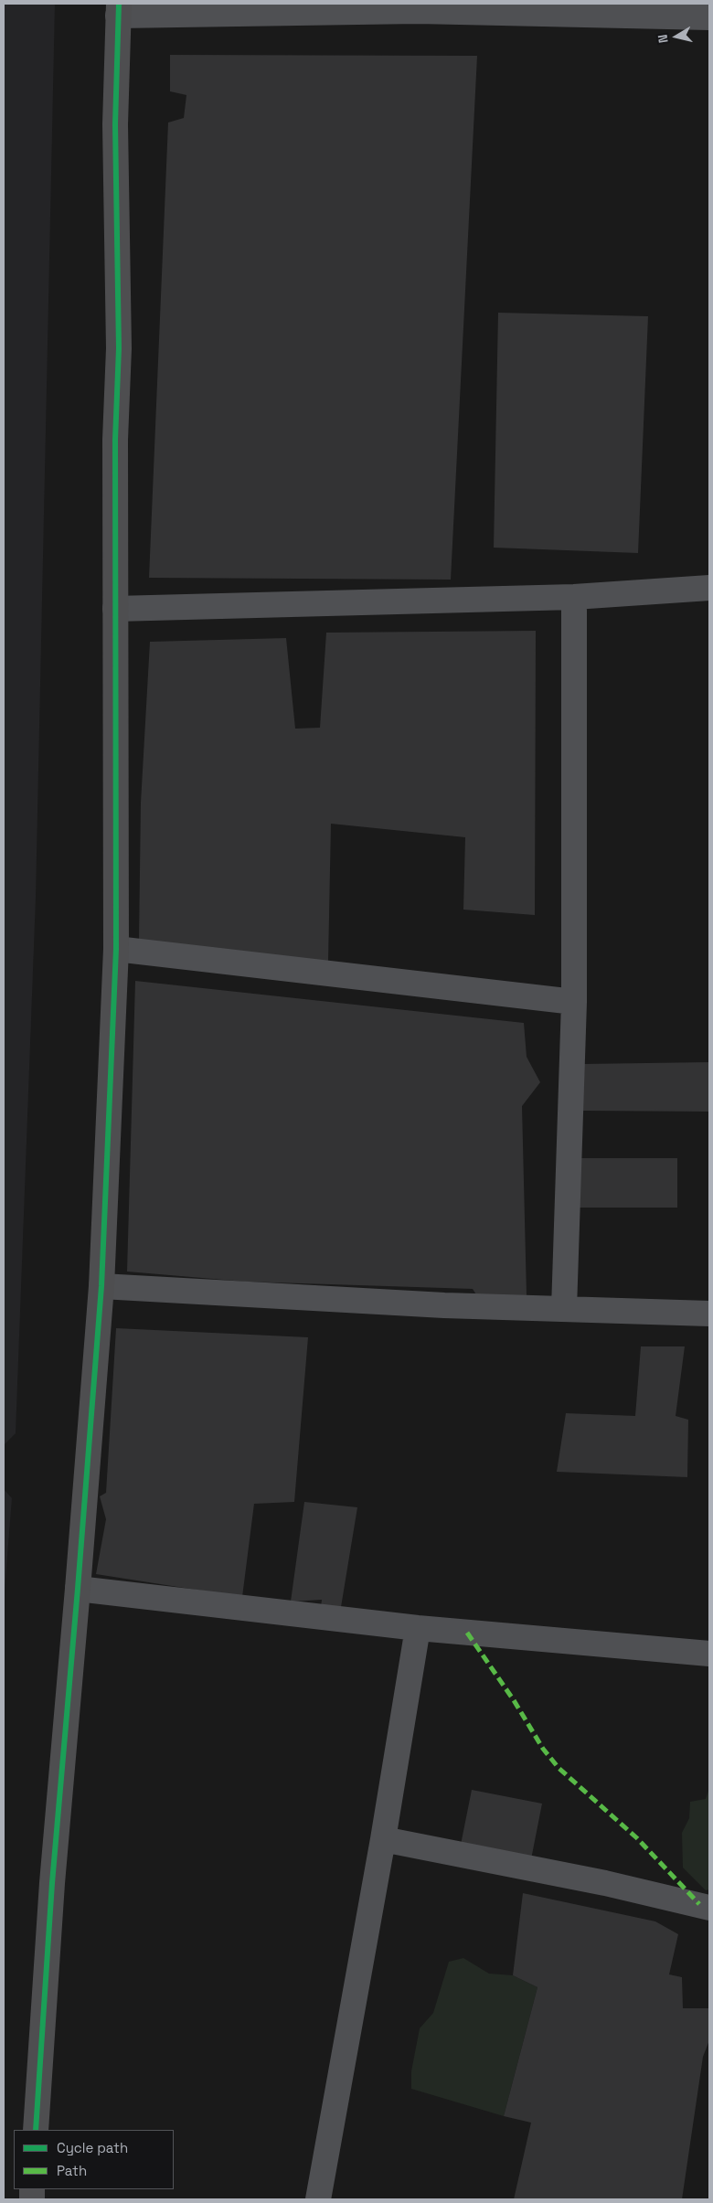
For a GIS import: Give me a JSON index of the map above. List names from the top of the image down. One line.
{"legend":["Cycle path","Path"],"north":"left"}
